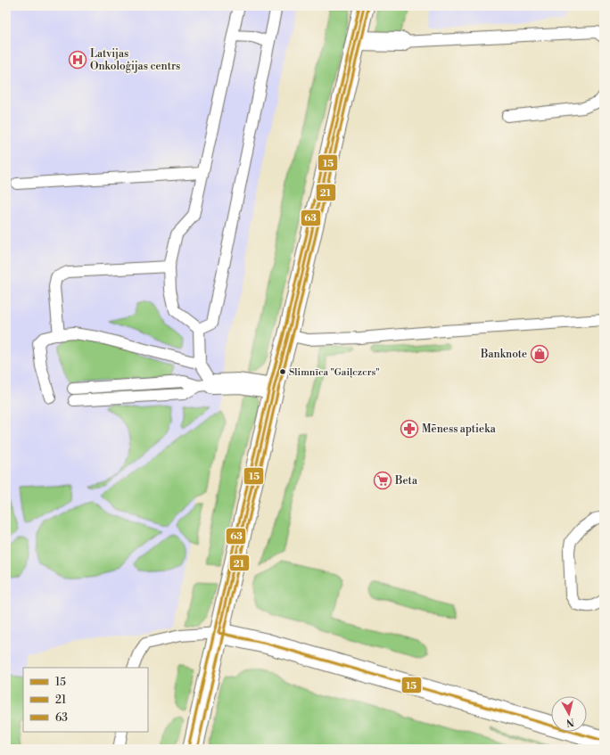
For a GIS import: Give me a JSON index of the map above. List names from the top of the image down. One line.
{"places":{"hospital":["Latvijas Onkoloģijas centrs"],"shop":["Banknote"],"other":["Slimnīca \"Gaiļezers\""],"pharmacy":["Mēness aptieka"],"supermarket":["Beta"]},"lines":["transit line 15","transit line 63","transit line 21"],"legend":["15","21","63"],"north":"bottom"}
